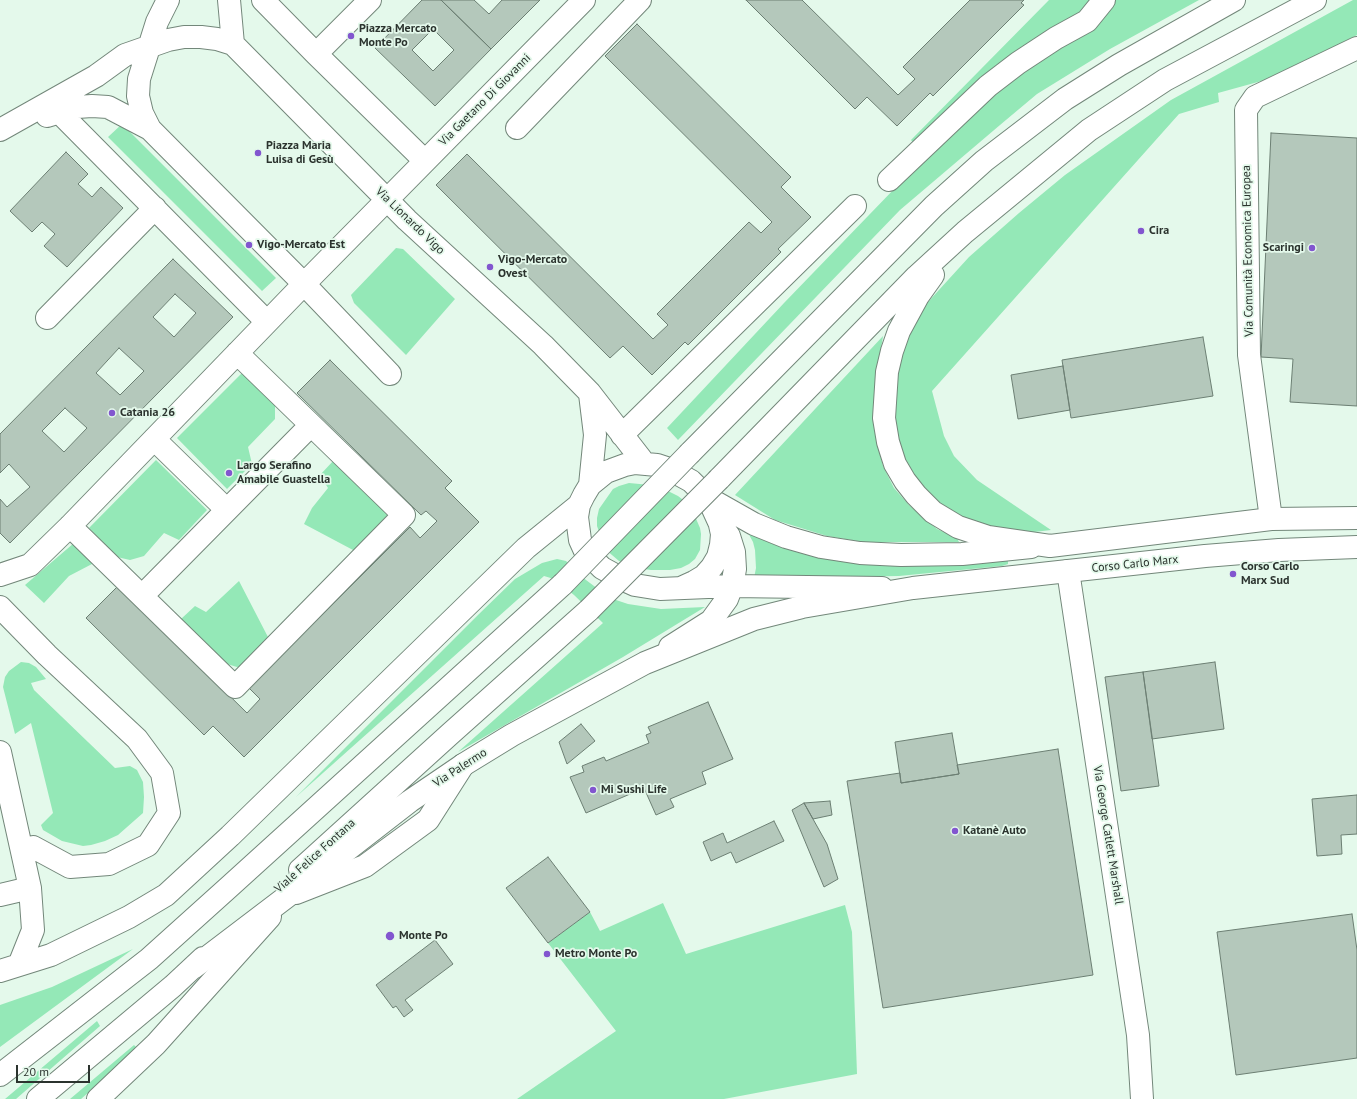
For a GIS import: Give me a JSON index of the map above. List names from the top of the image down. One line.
{"streets":{"street":["Via Gaetano Di Giovanni","Via Lionardo Vigo","Via Comunità Economica Europea","Corso Carlo Marx","Via Palermo","Via George Catlett Marshall","Viale Felice Fontana"]},"crossings":[["Via Gaetano Di Giovanni","Via Lionardo Vigo"],["Corso Carlo Marx","Via George Catlett Marshall"]],"places":["Piazza Mercato Monte Po","Piazza Maria Luisa di Gesù","Cira","Vigo-Mercato Est","Scaringi","Vigo-Mercato Ovest","Catania 26","Largo Serafino Amabile Guastella","Corso Carlo Marx Sud","Mi Sushi Life","Katanè Auto","Monte Po","Metro Monte Po"],"scale_bar":"20 m"}
